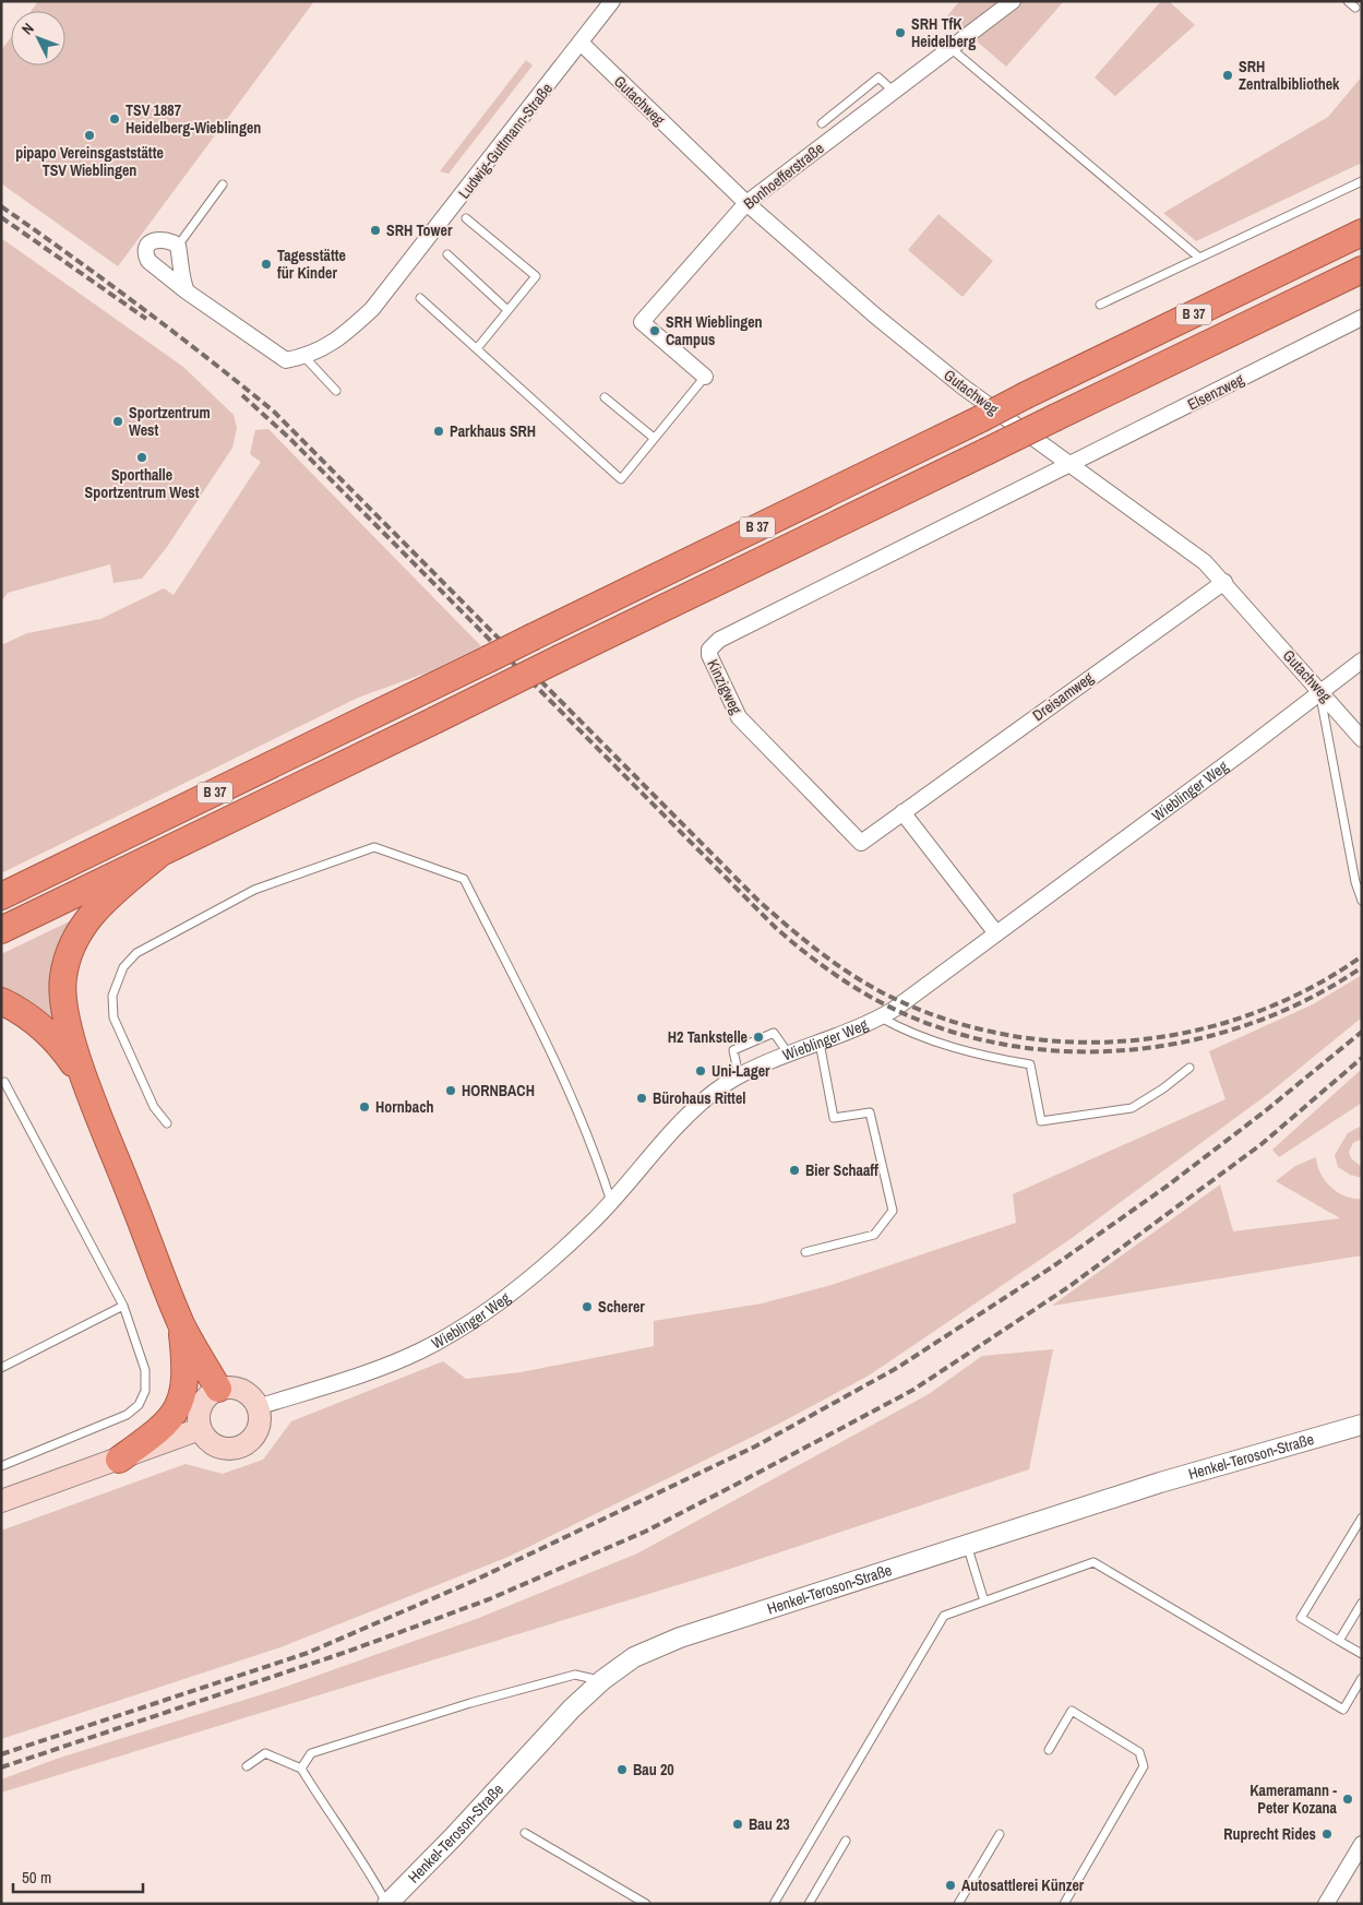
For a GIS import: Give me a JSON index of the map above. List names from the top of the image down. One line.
{"streets":{"highway":["B 37"],"street":["Gutachweg","Ludwig-Guttmann-Straße","Bonhoefferstraße","Elsenzweg","Kinzigweg","Dreisamweg","Wieblinger Weg","Henkel-Teroson-Straße"]},"crossings":[["Gutachweg","Ludwig-Guttmann-Straße"],["Gutachweg","Bonhoefferstraße"],["Gutachweg","Elsenzweg"],["Gutachweg","Kinzigweg"],["Gutachweg","Dreisamweg"],["Gutachweg","Wieblinger Weg"],["Elsenzweg","Kinzigweg"],["Kinzigweg","Dreisamweg"]],"places":["SRH TfK Heidelberg","SRH Zentralbibliothek","TSV 1887 Heidelberg-Wieblingen","pipapo Vereinsgaststätte TSV Wieblingen","SRH Tower","Tagesstätte für Kinder","SRH Wieblingen Campus","Sportzentrum West","Parkhaus SRH","Sporthalle Sportzentrum West","H2 Tankstelle","Uni-Lager","HORNBACH","Bürohaus Rittel","Hornbach","Bier Schaaff","Scherer","Bau 20","Kameramann - Peter Kozana","Bau 23","Ruprecht Rides","Autosattlerei Künzer"],"scale_bar":"50 m","north":"top left"}
